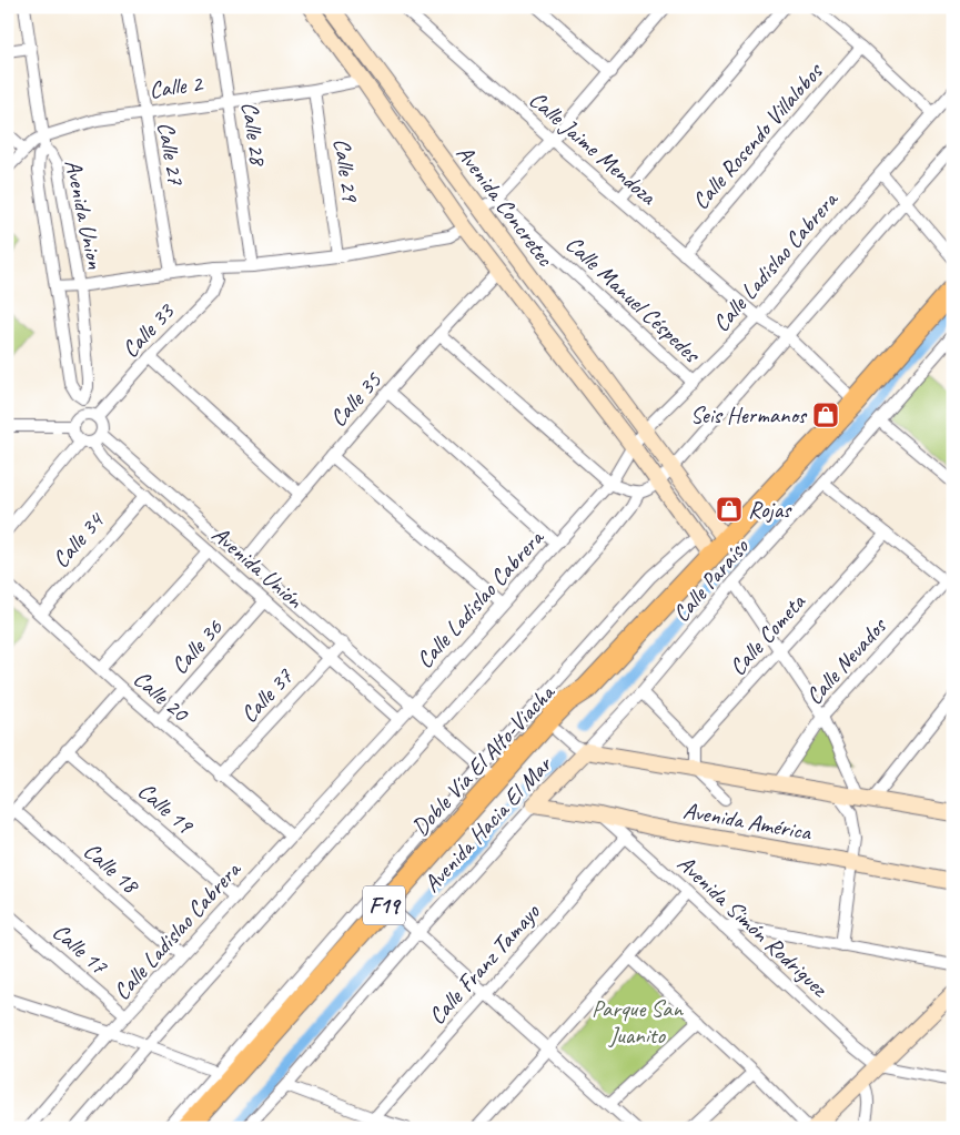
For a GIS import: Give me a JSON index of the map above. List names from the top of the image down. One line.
{"streets":{"highway":["Doble Vía El Alto-Viacha","F19"],"street":["Calle 2","Calle 28","Calle Rosendo Villalobos","Calle Jaime Mendoza","Calle 27","Calle 29","Avenida Concretec","Avenida Union","Calle Ladislao Cabrera","Calle Manuel Céspedes","Calle 33","Calle 35","Calle 34","Avenida Unión","Calle Paraíso","Calle Cometa","Calle 36","Calle Nevados","Calle 20","Calle 37","Calle 19","Avenida América","Avenida Hacia El Mar","Calle 18","Avenida Simón Rodriguez","Calle 17","Calle Franz Tamayo"]},"crossings":[["Calle 2","Calle 28"],["Calle 2","Calle 27"],["Calle 2","Calle 29"],["Calle 2","Avenida Union"],["Calle Rosendo Villalobos","Calle Jaime Mendoza"],["Calle Jaime Mendoza","Calle Ladislao Cabrera"],["Calle Jaime Mendoza","F19"],["Avenida Concretec","Calle Ladislao Cabrera"],["Avenida Concretec","F19"],["Calle Ladislao Cabrera","Calle Manuel Céspedes"],["Calle Ladislao Cabrera","Avenida Unión"],["Calle Ladislao Cabrera","Calle 20"],["Calle Ladislao Cabrera","Calle 19"],["Calle Ladislao Cabrera","Calle 18"],["Calle Ladislao Cabrera","Calle 17"],["Calle 33","Avenida Unión"],["Calle 34","Avenida Unión"],["Calle 34","Calle 20"],["Avenida Unión","Calle 36"],["Avenida Unión","Calle 37"],["Calle Paraíso","Avenida América"],["Calle Paraíso","Avenida Hacia El Mar"],["Calle 36","Calle 20"],["Calle Nevados","Avenida América"],["Calle 20","Calle 37"],["Doble Vía El Alto-Viacha","F19"],["Avenida América","Avenida Hacia El Mar"],["Avenida América","Avenida Simón Rodriguez"],["Avenida Simón Rodriguez","Calle Franz Tamayo"]],"parks":["Parque San Juanito"],"places":{"shop":["Seis Hermanos","Rojas"]}}
